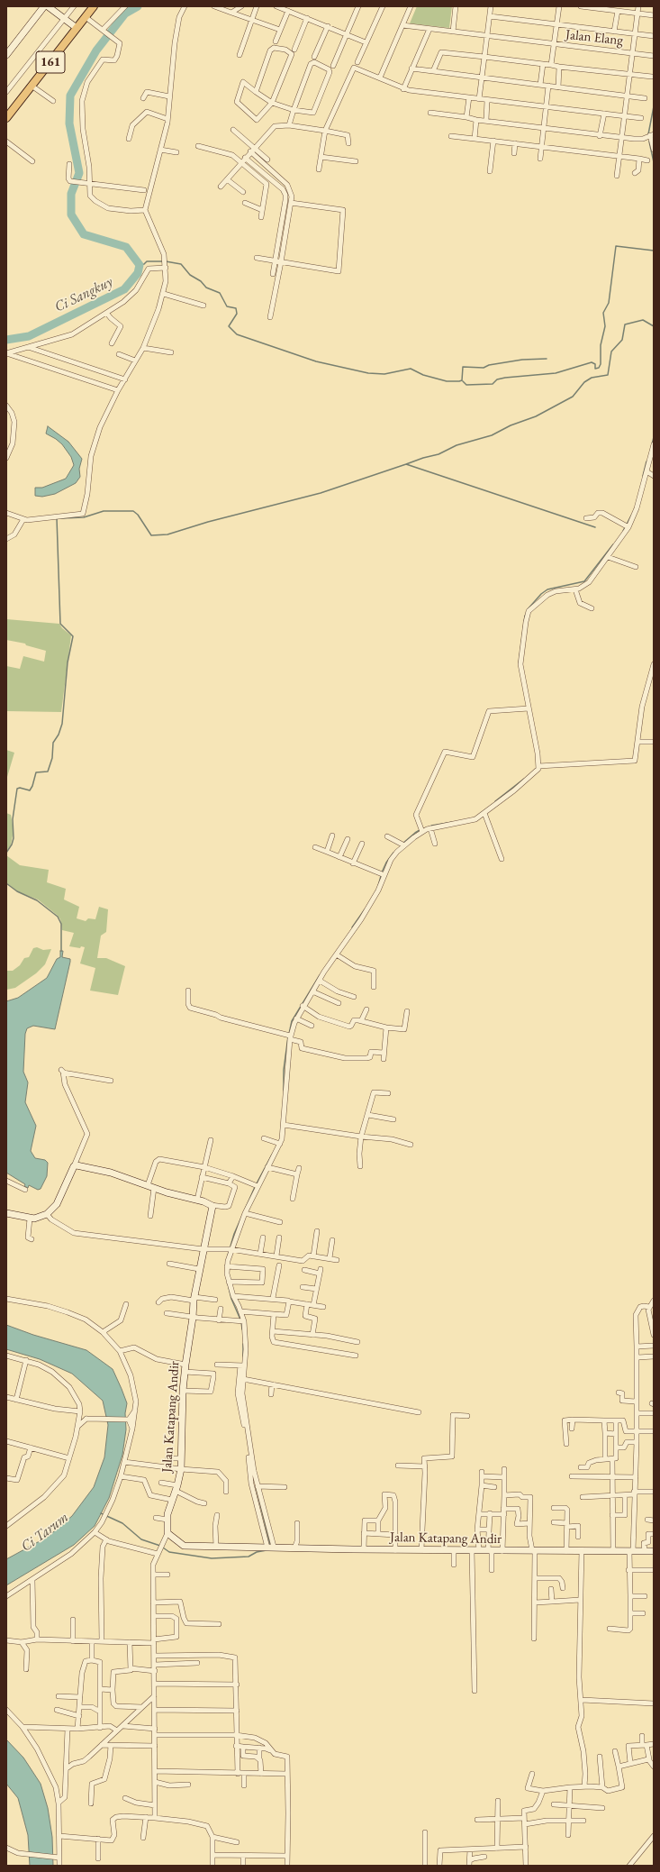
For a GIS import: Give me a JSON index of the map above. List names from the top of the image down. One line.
{"streets":{"main road":["161"],"street":["Jalan Elang","Jalan Katapang Andir"]},"water":["Ci Sangkuy","Ci Tarum"]}
